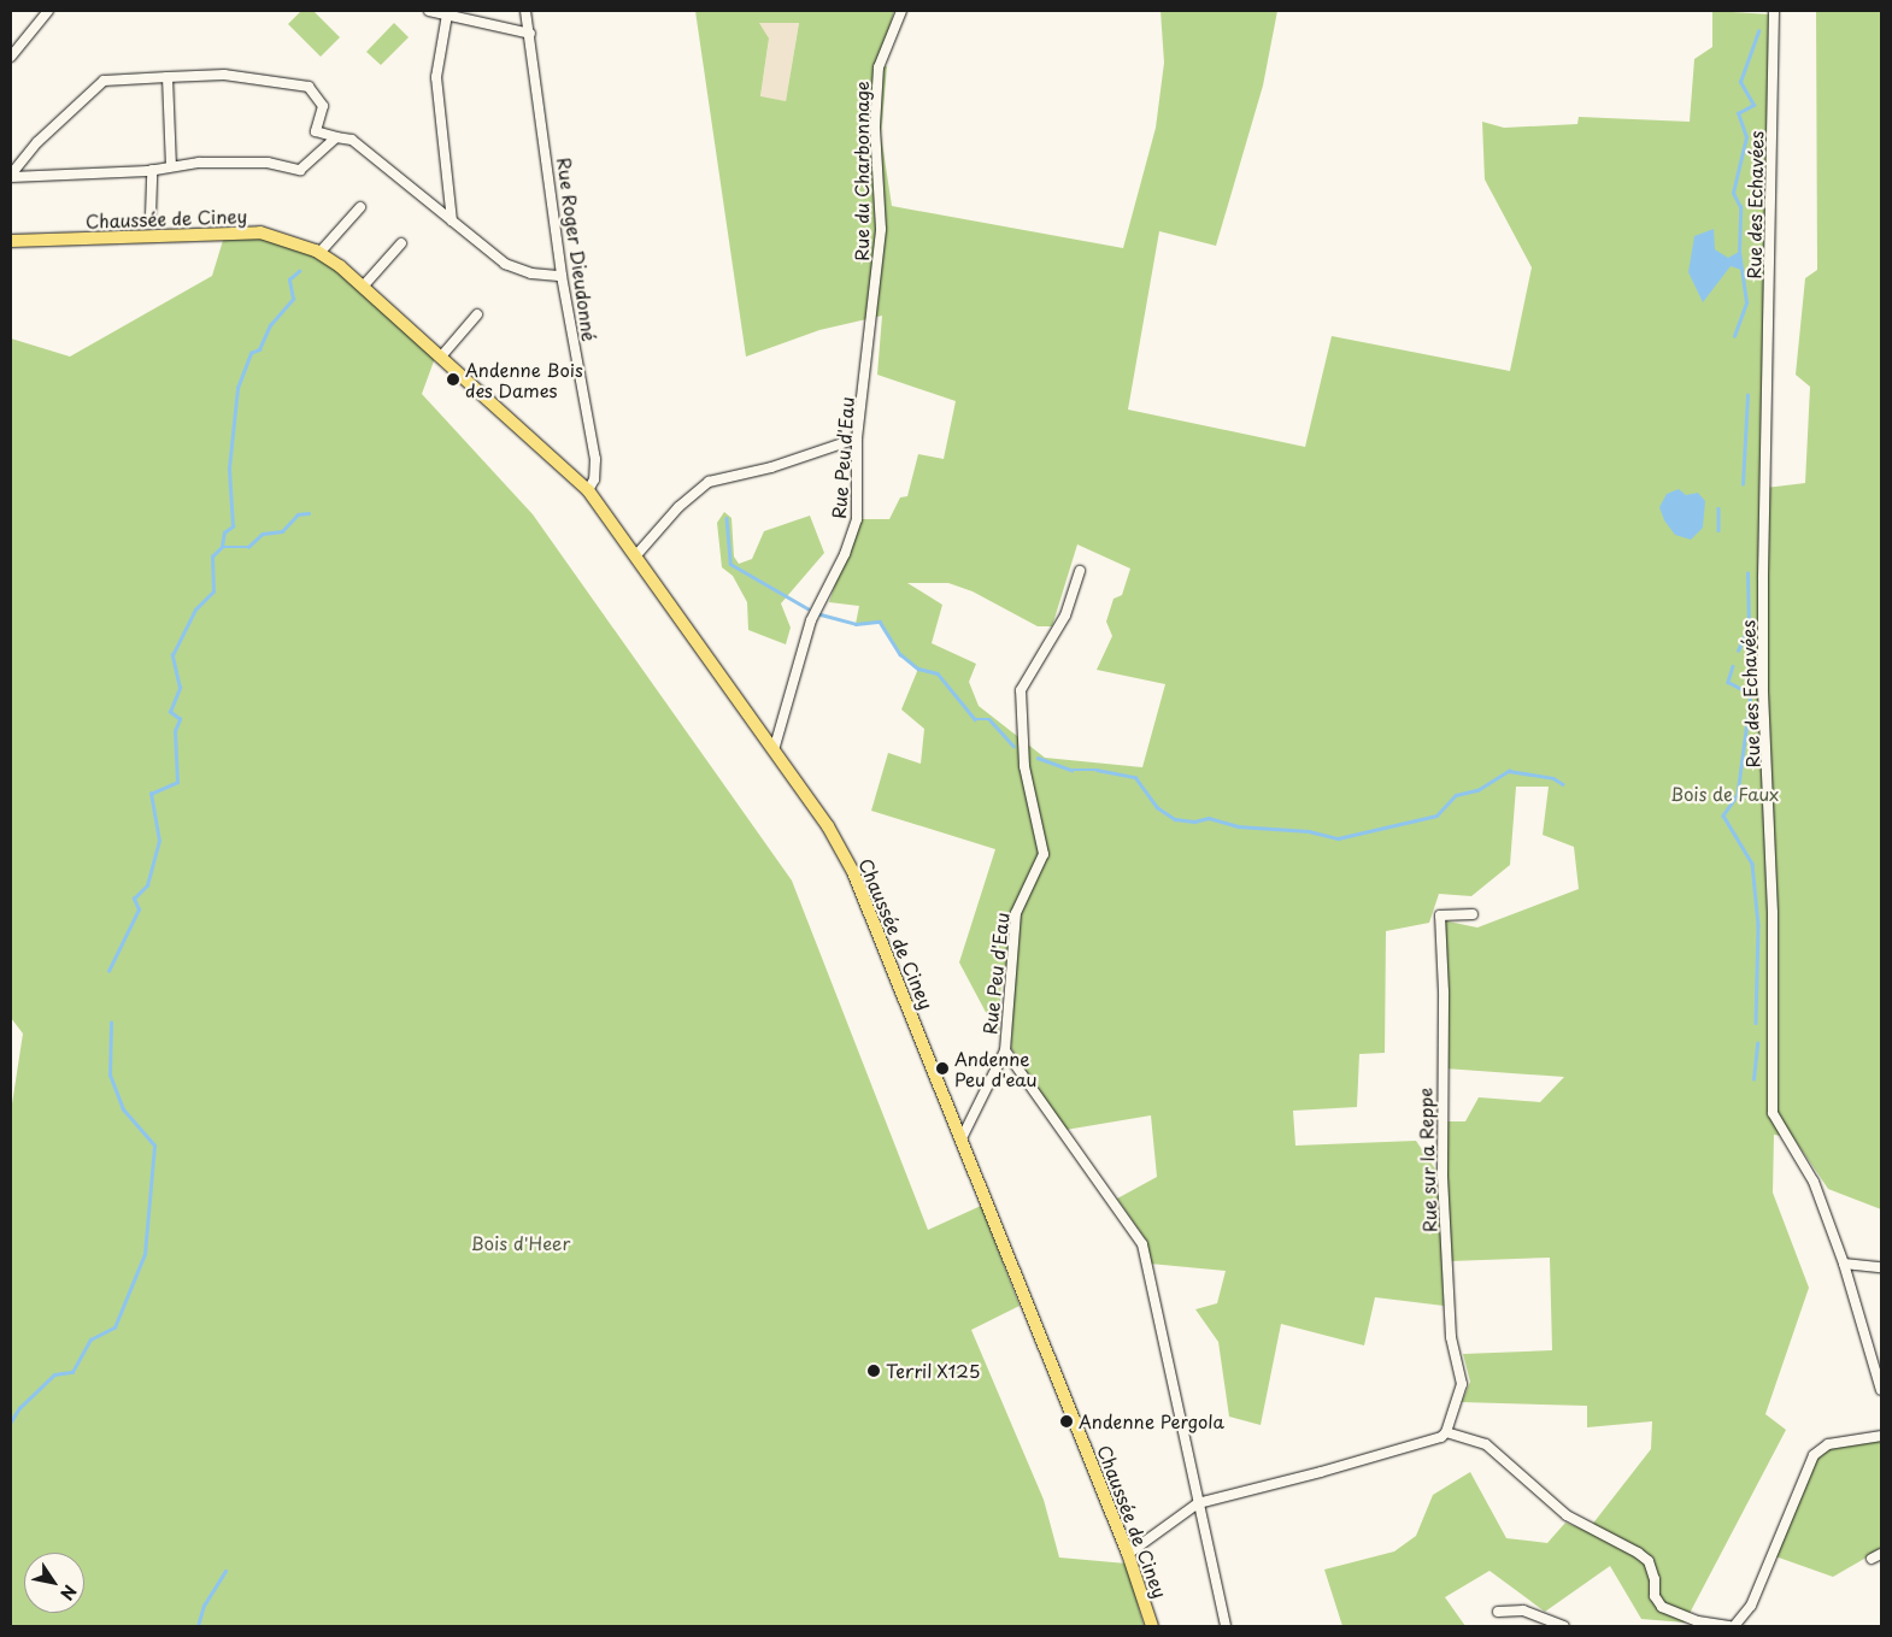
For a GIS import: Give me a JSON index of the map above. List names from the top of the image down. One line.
{"streets":{"main road":["Chaussée de Ciney"],"street":["Rue du Charbonnage","Rue des Echavées","Rue Roger Dieudonné","Rue Peu d'Eau","Rue sur la Reppe"]},"crossings":[["Rue du Charbonnage","Rue Peu d'Eau"],["Chaussée de Ciney","Rue Roger Dieudonné"],["Chaussée de Ciney","Rue Peu d'Eau"]],"parks":["Bois de Faux","Bois d'Heer"],"places":["Andenne Bois des Dames","Andenne Peu d'eau","Terril X125","Andenne Pergola"],"north":"bottom right"}
